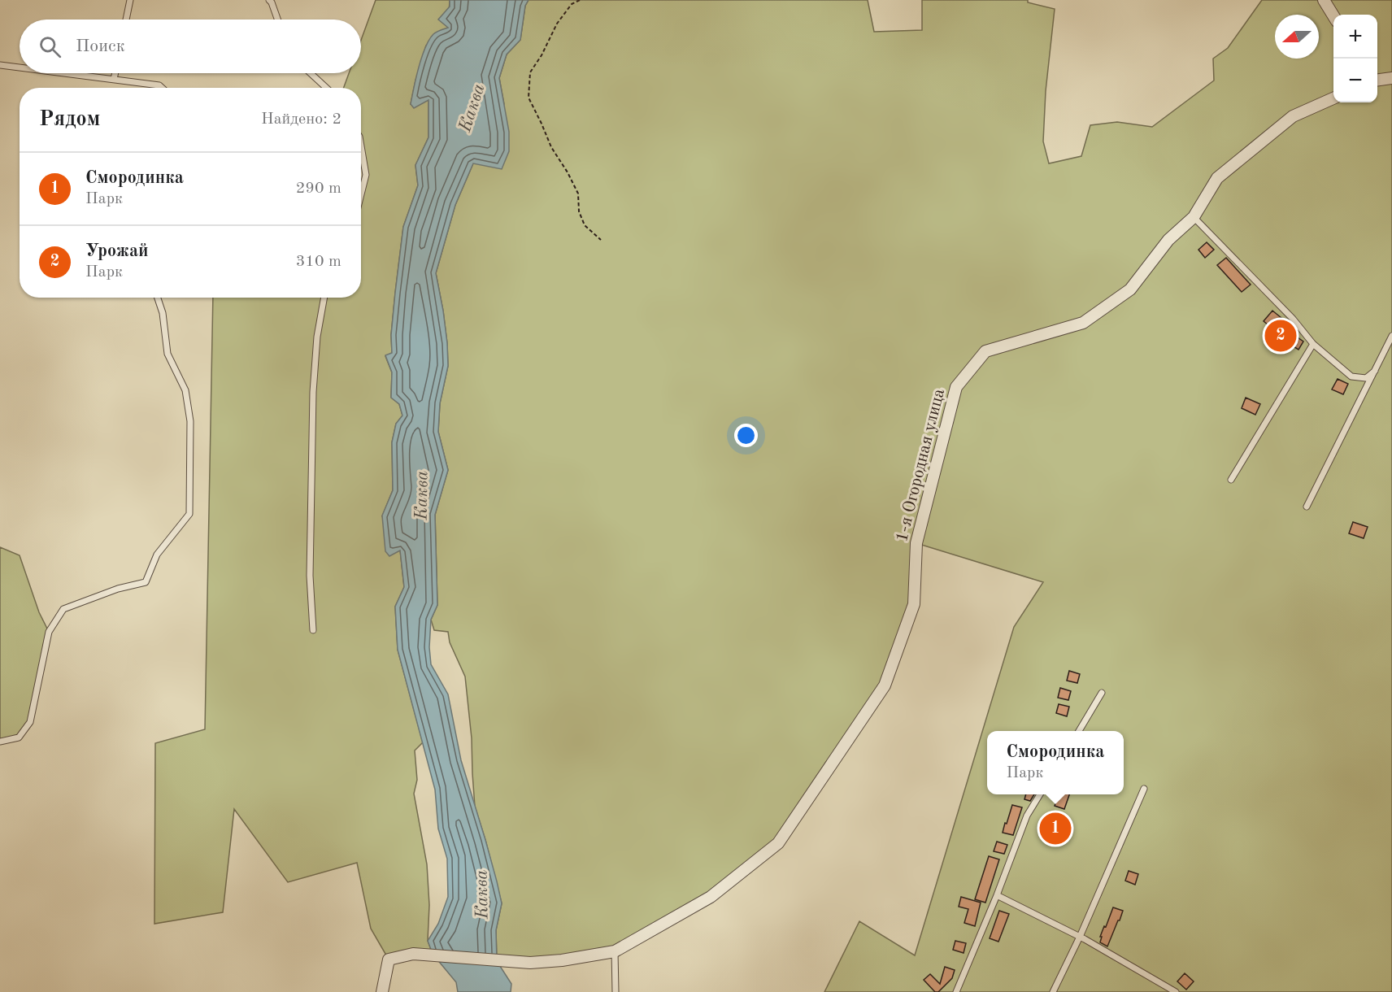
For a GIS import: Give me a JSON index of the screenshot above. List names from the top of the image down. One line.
{"streets":{"street":["1-я Огородная улица"]},"water":["Каква"],"north":"left","page":{"map_buttons":["+","−"],"search":"Поиск","heading":["Рядом","Найдено: 2"],"list":[{"mark":"1","name":"Смородинка","note":"Парк","value":"290 m"},{"mark":"2","name":"Урожай","note":"Парк","value":"310 m"}],"pins":["2","1"],"popup":["Смородинка","Парк"]}}
